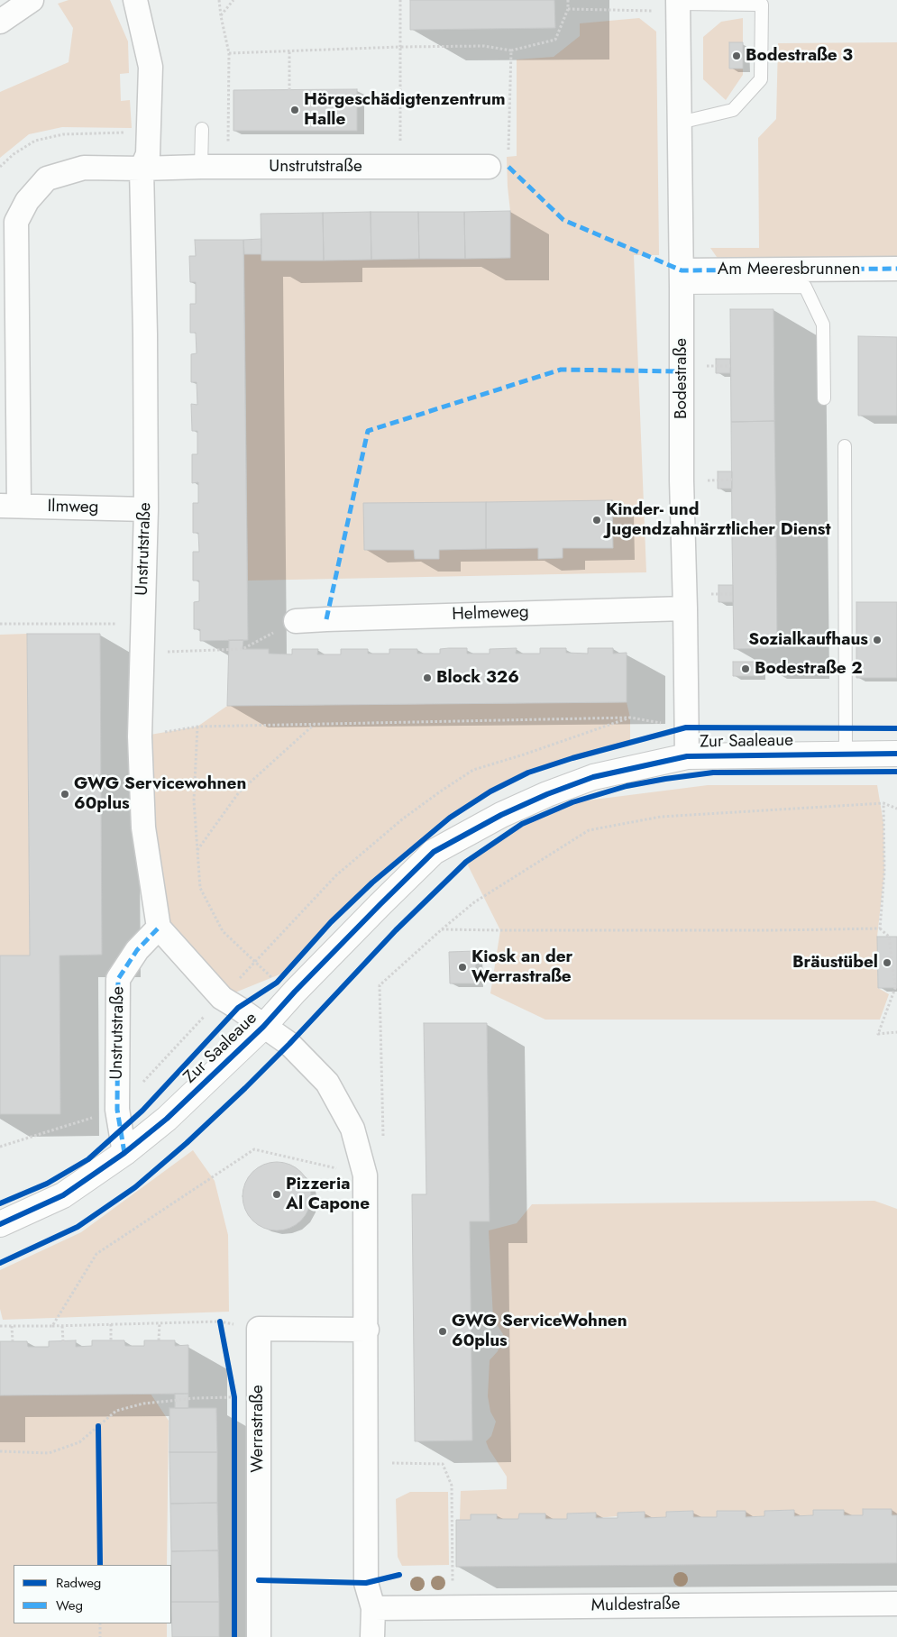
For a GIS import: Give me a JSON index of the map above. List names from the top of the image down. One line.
{"streets":{"street":["Unstrutstraße","Am Meeresbrunnen","Bodestraße","Ilmweg","Helmeweg","Zur Saaleaue","Werrastraße","Muldestraße"]},"crossings":[["Unstrutstraße","Ilmweg"],["Unstrutstraße","Zur Saaleaue"],["Am Meeresbrunnen","Bodestraße"],["Bodestraße","Helmeweg"],["Bodestraße","Zur Saaleaue"]],"places":["Bodestraße 3","Hörgeschädigtenzentrum Halle","Kinder- und Jugendzahnärztlicher Dienst","Sozialkaufhaus","Bodestraße 2","Block 326","GWG Servicewohnen 60plus","Bräustübel","Kiosk an der Werrastraße","Pizzeria Al Capone","GWG ServiceWohnen 60plus"],"legend":["Radweg","Weg"]}
